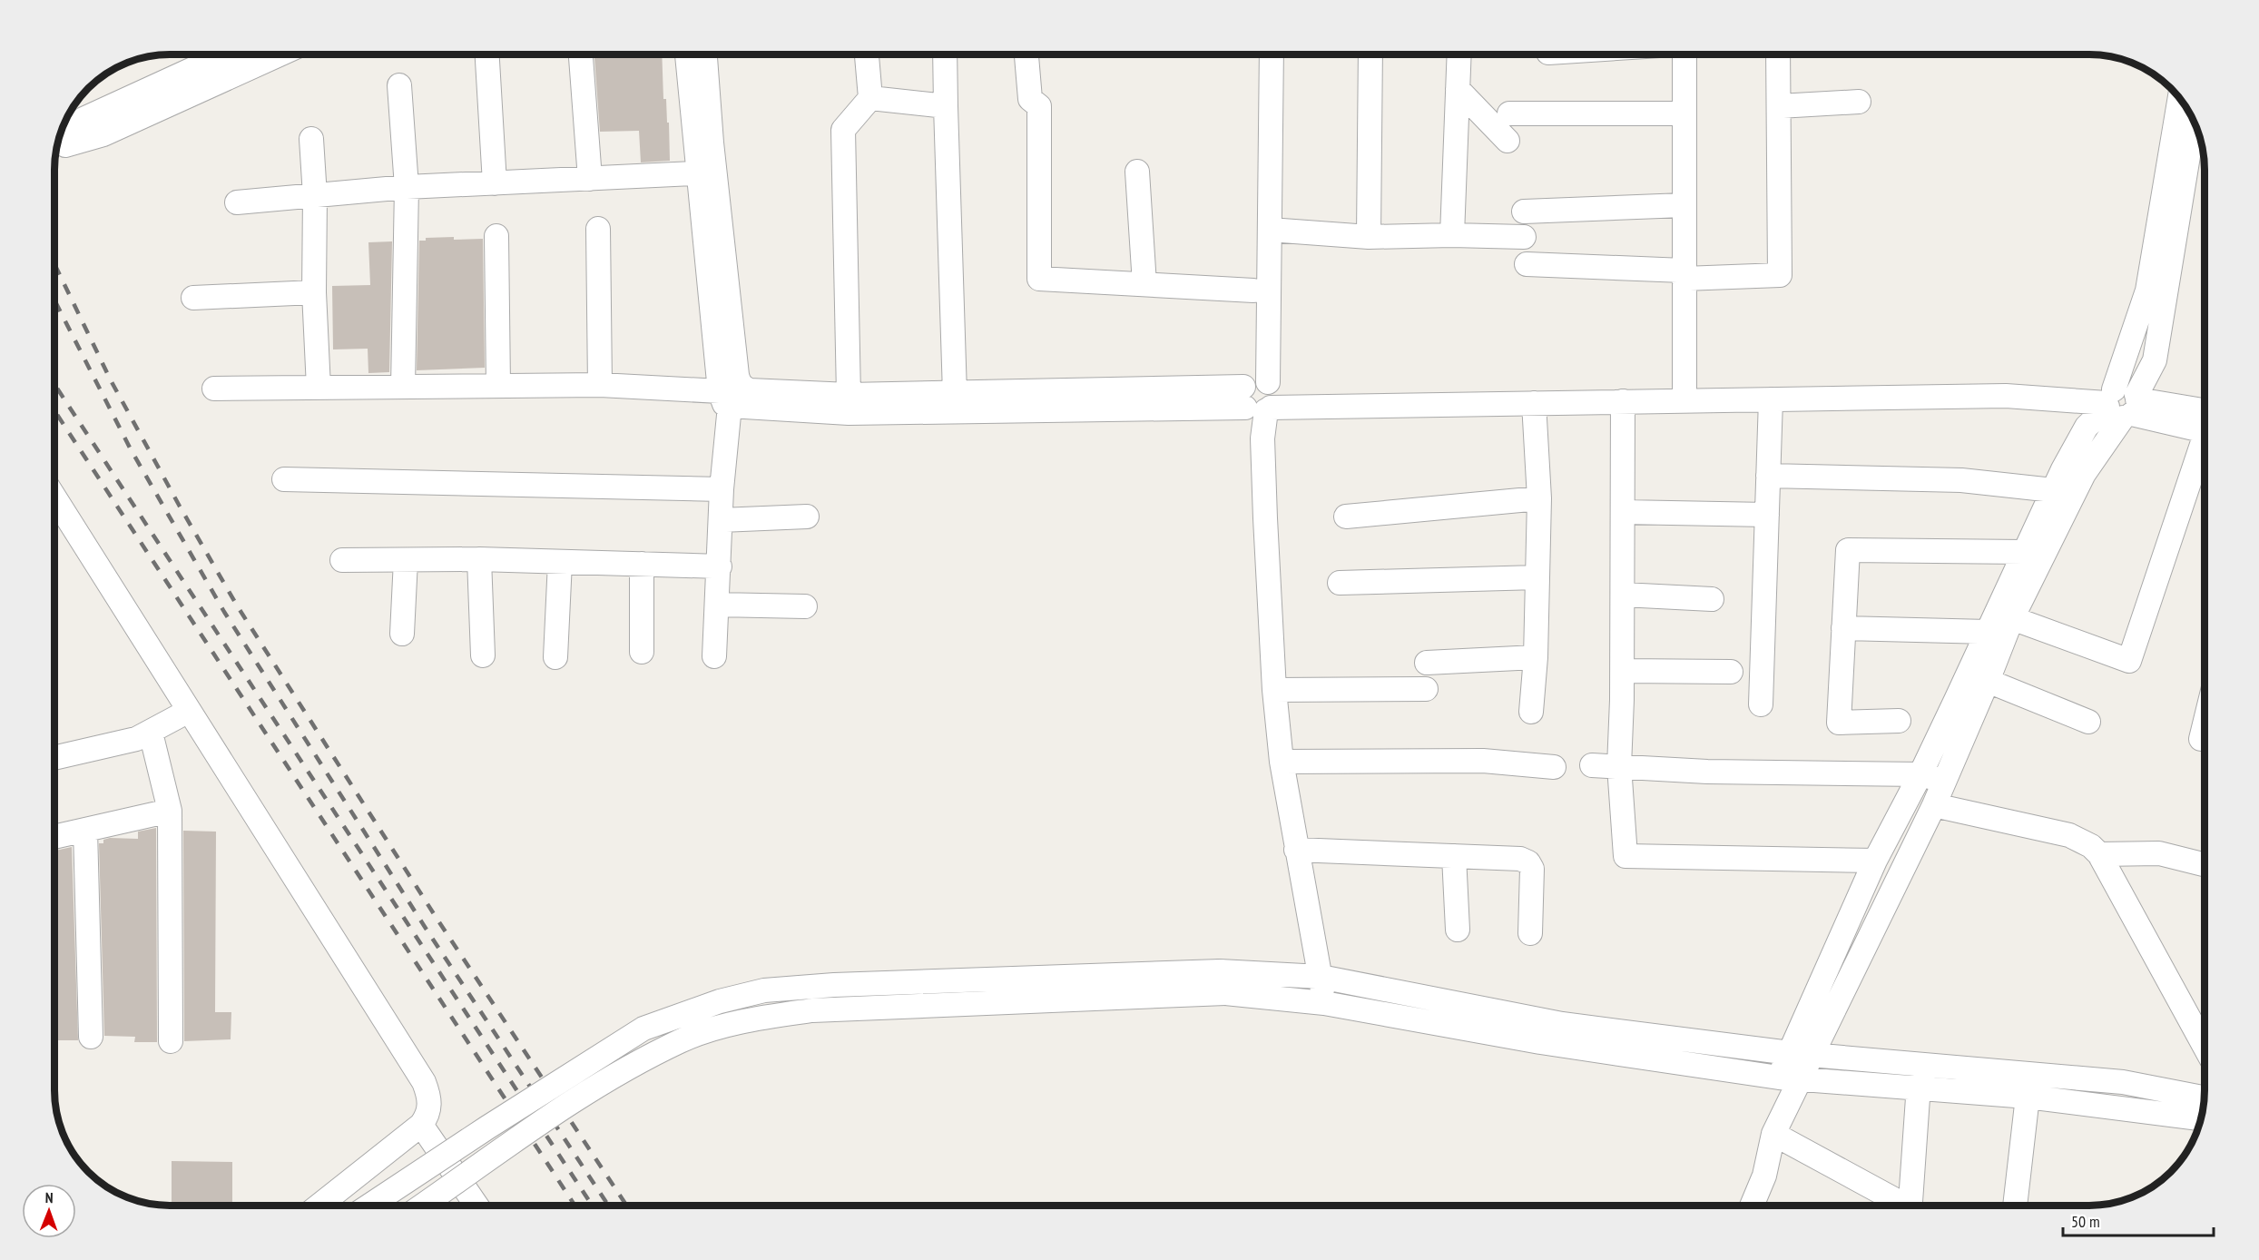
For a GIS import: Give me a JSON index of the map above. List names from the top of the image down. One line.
{"scale_bar":"50 m","north":"top"}
